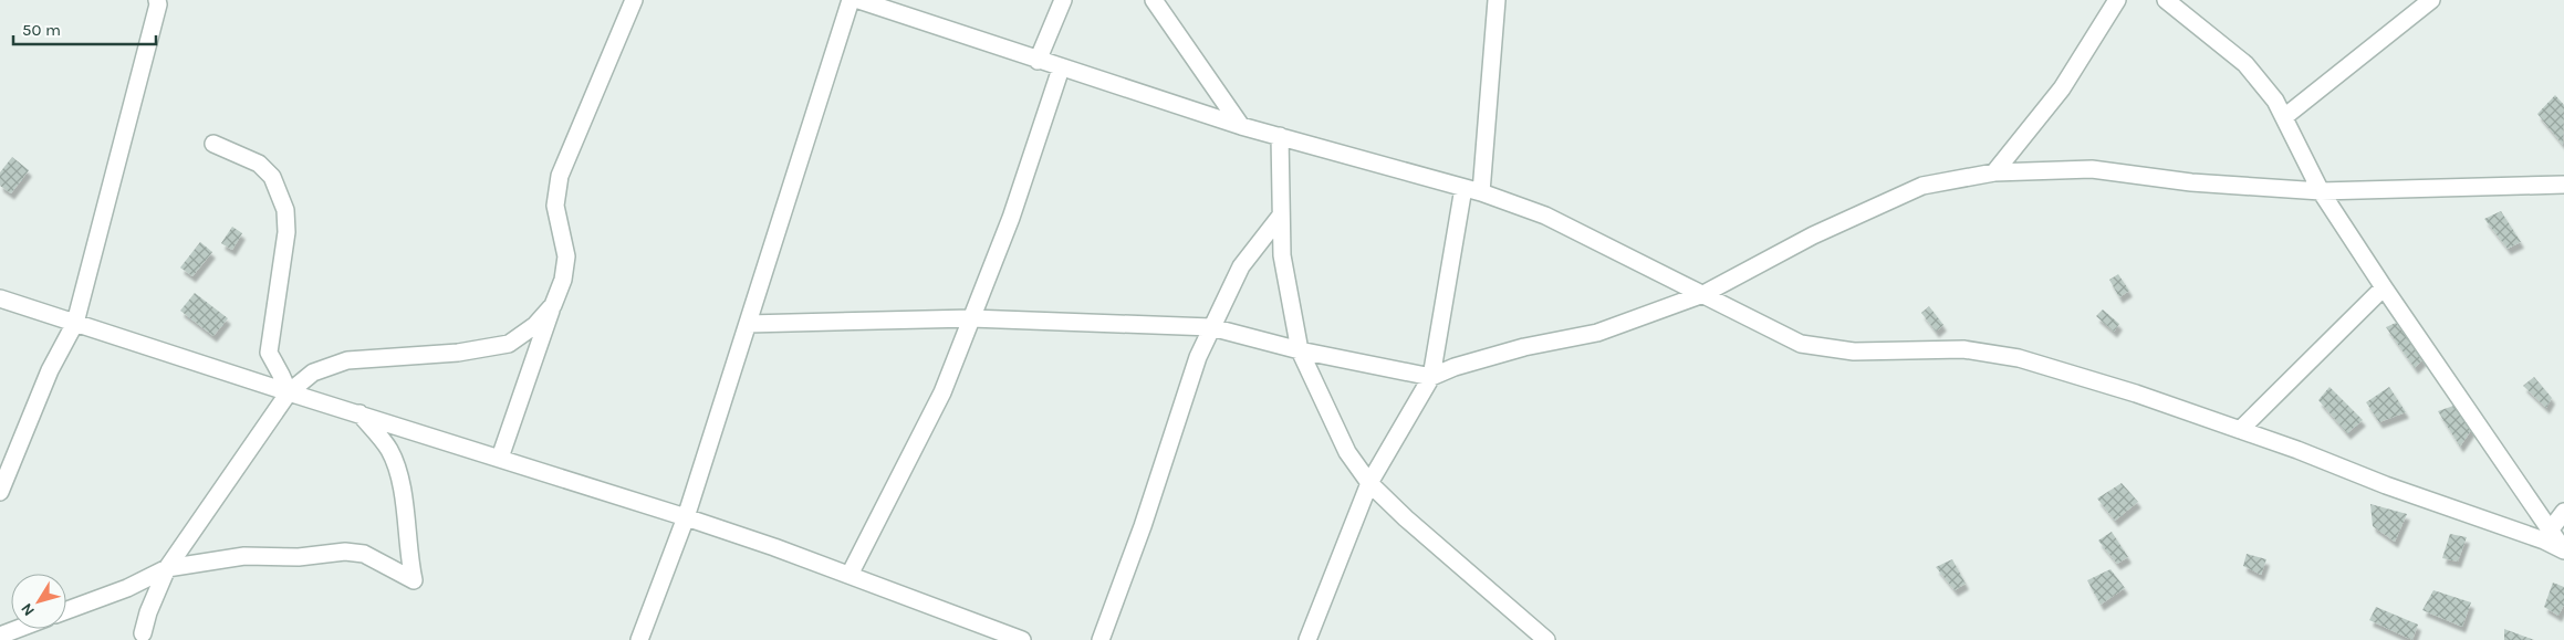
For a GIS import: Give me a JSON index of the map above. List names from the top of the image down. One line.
{"scale_bar":"50 m","north":"bottom left"}
